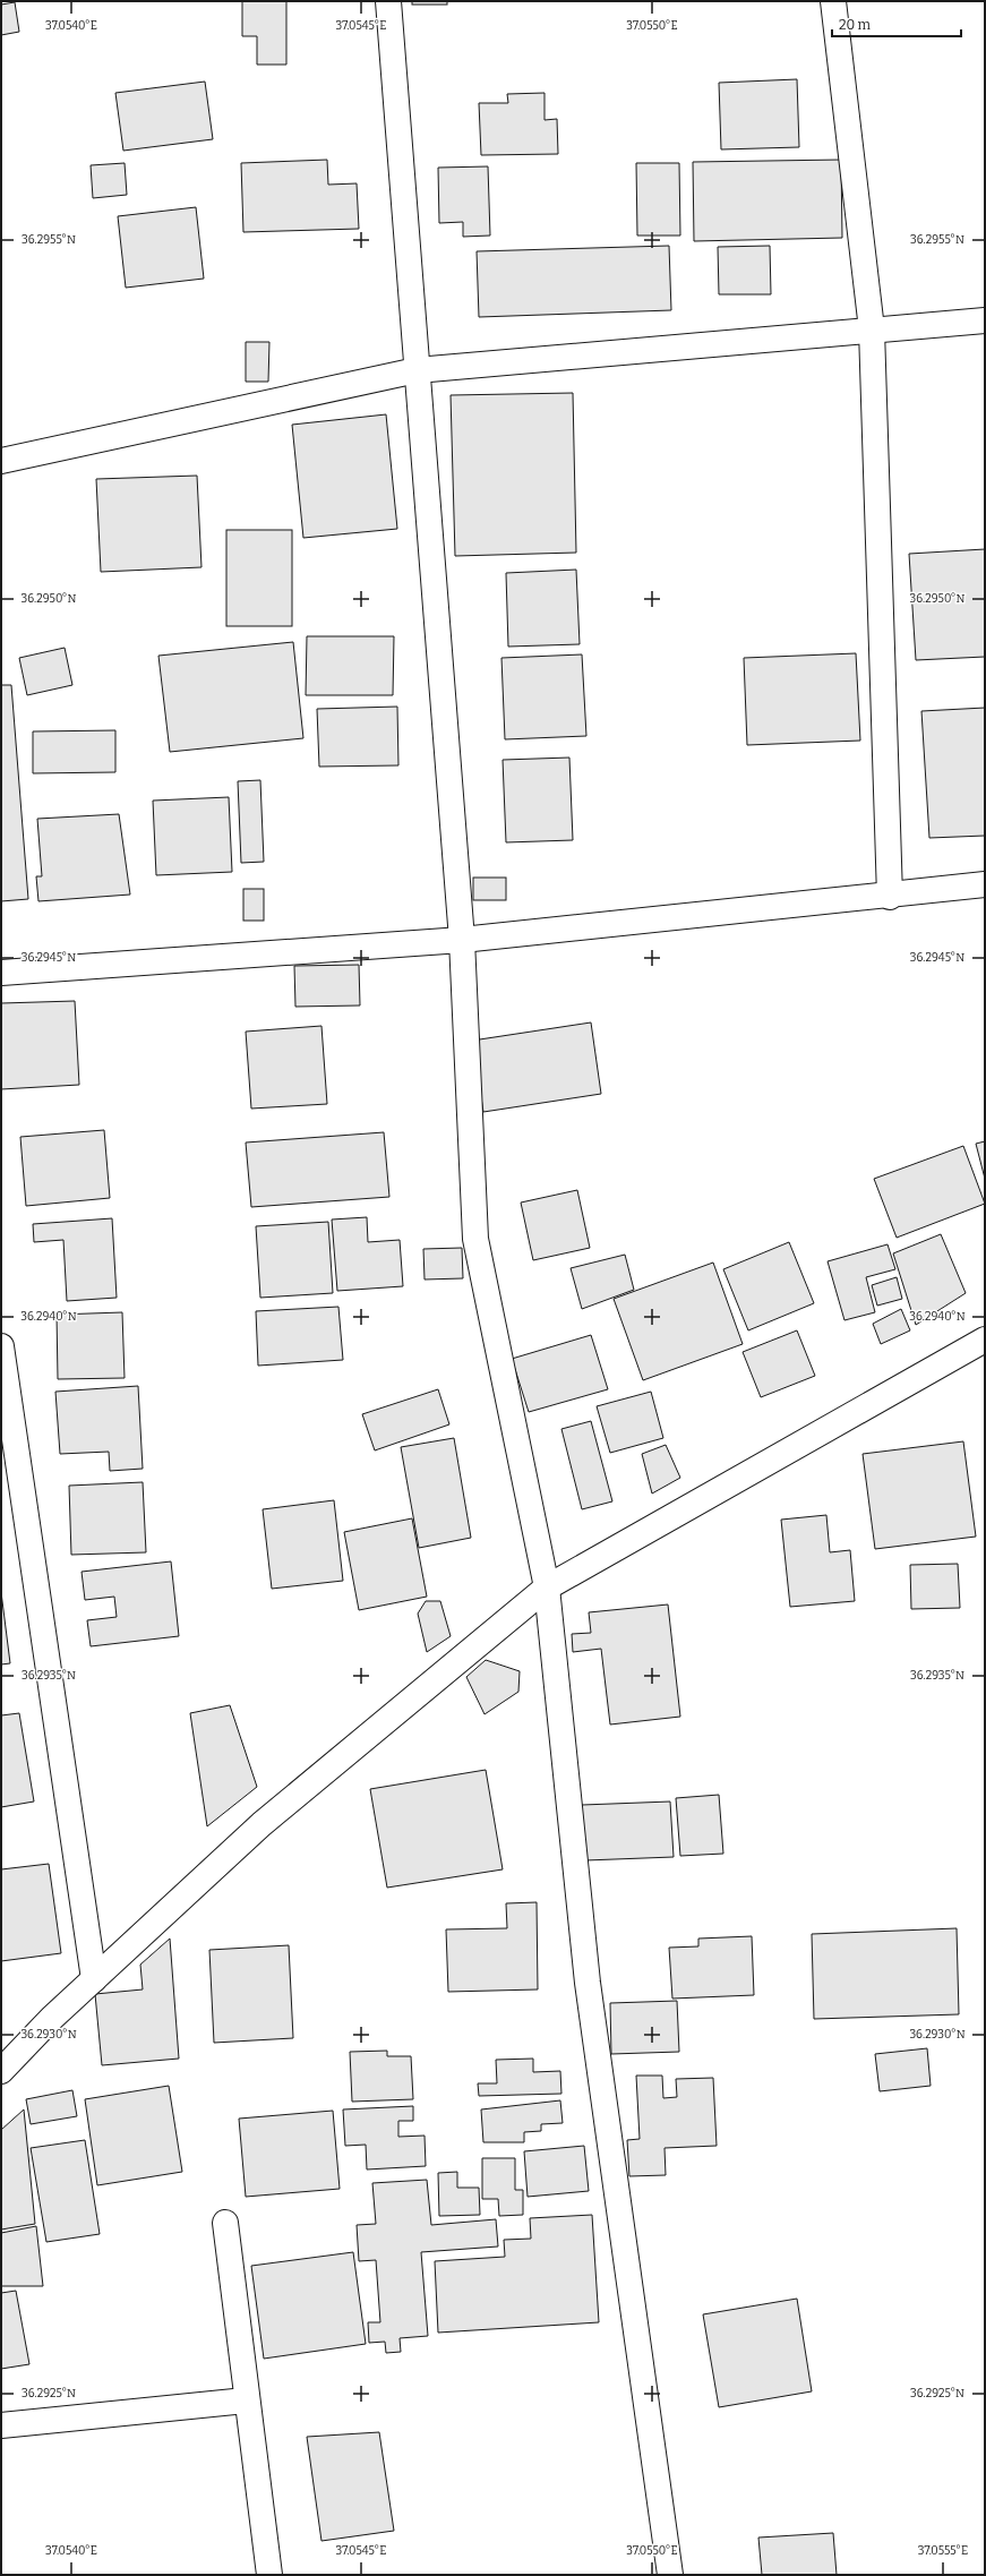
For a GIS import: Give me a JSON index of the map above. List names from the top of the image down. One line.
{"scale_bar":"20 m","coordinates":["37.0540°E","37.0545°E","37.0550°E","36.2955°N","36.2950°N","36.2945°N","36.2940°N","36.2935°N","36.2930°N","36.2925°N","37.0555°E"]}
